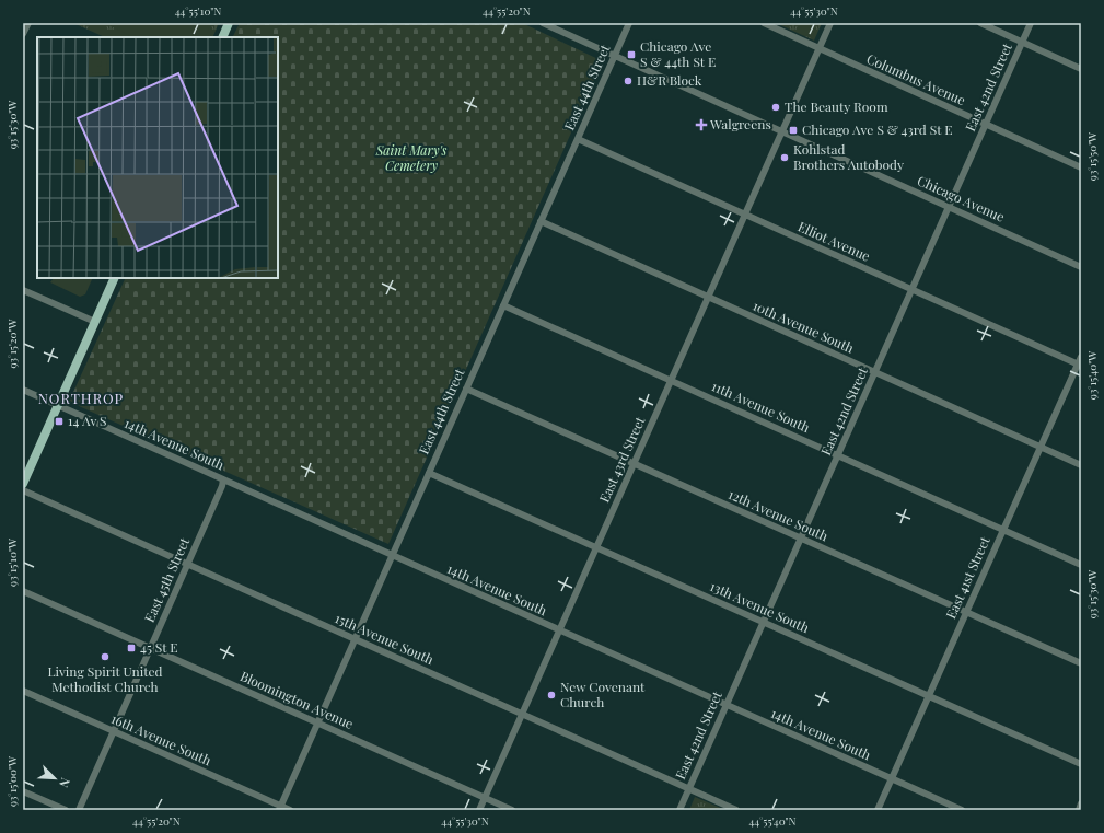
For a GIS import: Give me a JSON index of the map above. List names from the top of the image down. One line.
{"streets":{"street":["Columbus Avenue","East 44th Street","East 42nd Street","Chicago Avenue","Elliot Avenue","10th Avenue South","11th Avenue South","14th Avenue South","East 43rd Street","12th Avenue South","East 41st Street","East 45th Street","13th Avenue South","15th Avenue South","Bloomington Avenue","16th Avenue South"]},"crossings":[["Columbus Avenue","East 42nd Street"],["Columbus Avenue","East 43rd Street"],["East 44th Street","Chicago Avenue"],["East 44th Street","Elliot Avenue"],["East 44th Street","10th Avenue South"],["East 44th Street","11th Avenue South"],["East 44th Street","14th Avenue South"],["East 44th Street","12th Avenue South"],["East 44th Street","13th Avenue South"],["East 44th Street","15th Avenue South"],["East 44th Street","Bloomington Avenue"],["East 44th Street","16th Avenue South"],["East 42nd Street","Chicago Avenue"],["East 42nd Street","Elliot Avenue"],["East 42nd Street","10th Avenue South"],["East 42nd Street","11th Avenue South"],["East 42nd Street","14th Avenue South"],["East 42nd Street","12th Avenue South"],["East 42nd Street","13th Avenue South"],["East 42nd Street","15th Avenue South"],["Chicago Avenue","East 43rd Street"],["Elliot Avenue","East 43rd Street"],["Elliot Avenue","East 41st Street"],["10th Avenue South","East 43rd Street"],["10th Avenue South","East 41st Street"],["11th Avenue South","East 43rd Street"],["11th Avenue South","East 41st Street"],["14th Avenue South","East 43rd Street"],["14th Avenue South","East 41st Street"],["14th Avenue South","East 45th Street"],["East 43rd Street","12th Avenue South"],["East 43rd Street","13th Avenue South"],["East 43rd Street","15th Avenue South"],["East 43rd Street","Bloomington Avenue"],["12th Avenue South","East 41st Street"],["East 41st Street","13th Avenue South"],["East 45th Street","15th Avenue South"],["East 45th Street","Bloomington Avenue"],["East 45th Street","16th Avenue South"]],"districts":["NORTHROP"],"parks":["Saint Mary's Cemetery"],"places":{"transit":["Chicago Ave S & 44th St E","Chicago Ave S & 43rd St E","14 Av S","45 St E"],"other":["H&R Block","The Beauty Room","Kohlstad Brothers Autobody","Living Spirit United Methodist Church","New Covenant Church"],"health":["Walgreens"]},"north":"bottom right","coordinates":["44°55'10\"N","44°55'20\"N","44°55'30\"N","93°15'30\"W","93°15'50\"W","93°15'20\"W","93°15'40\"W","93°15'10\"W","93°15'00\"W","44°55'40\"N"]}
